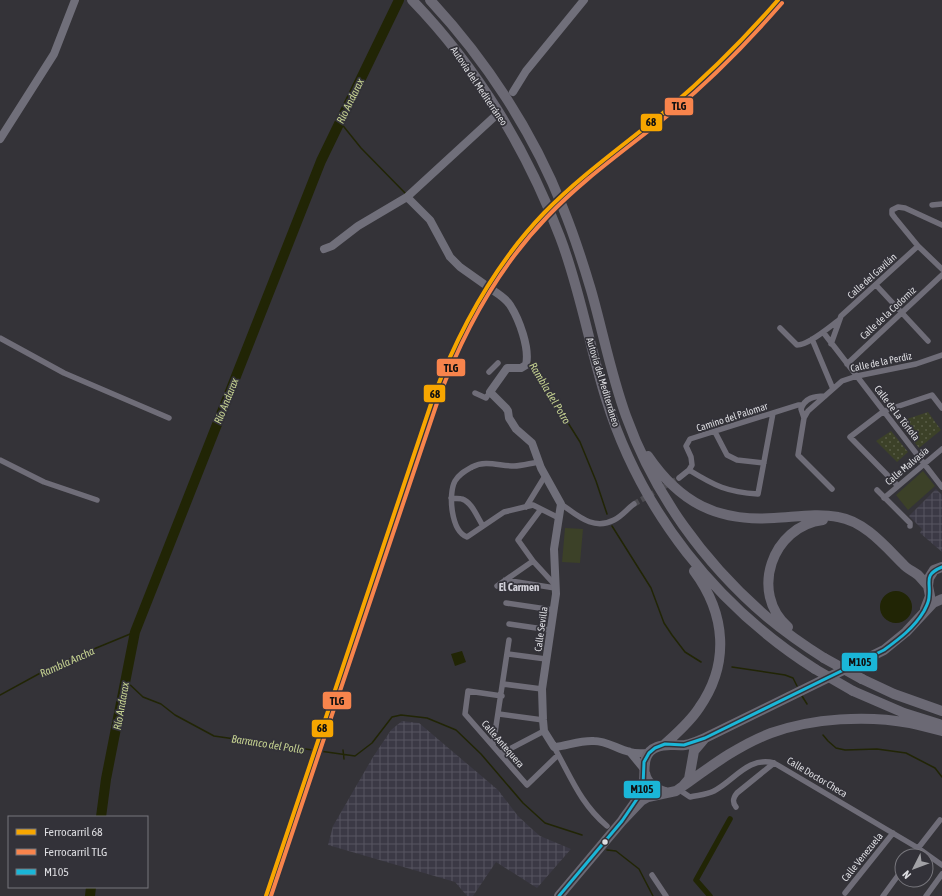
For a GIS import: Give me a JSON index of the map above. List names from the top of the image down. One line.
{"streets":{"highway":["Autovía del Mediterráneo"],"street":["Calle del Gavilán","Calle de la Codorniz","Calle de la Perdiz","Calle de La Tórtola","Camino del Palomar","Calle Malvasía","Calle Sevilla","Calle Antequera","Calle Doctor Checa","Calle Venezuela"]},"crossings":[["Calle del Gavilán","Calle de La Tórtola"],["Calle de la Codorniz","Calle de La Tórtola"],["Calle de la Perdiz","Calle de La Tórtola"],["Calle de la Perdiz","Camino del Palomar"],["Calle de La Tórtola","Calle Malvasía"],["Calle Sevilla","Calle Antequera"],["Calle Doctor Checa","Calle Venezuela"]],"districts":["El Carmen"],"water":["Río Andarax","Rambla del Potro","Rambla Ancha","Barranco del Pollo"],"lines":["rail line 68","rail line TLG","transit line M105"],"legend":["Ferrocarril 68","Ferrocarril TLG","M105"],"north":"bottom left"}
